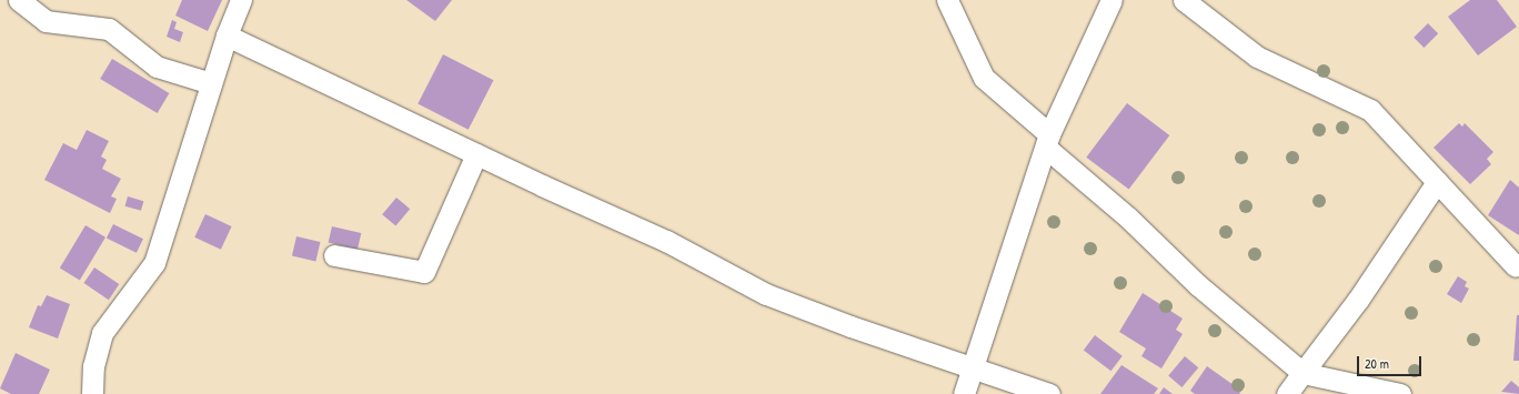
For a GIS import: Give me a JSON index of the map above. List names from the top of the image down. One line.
{"scale_bar":"20 m"}
